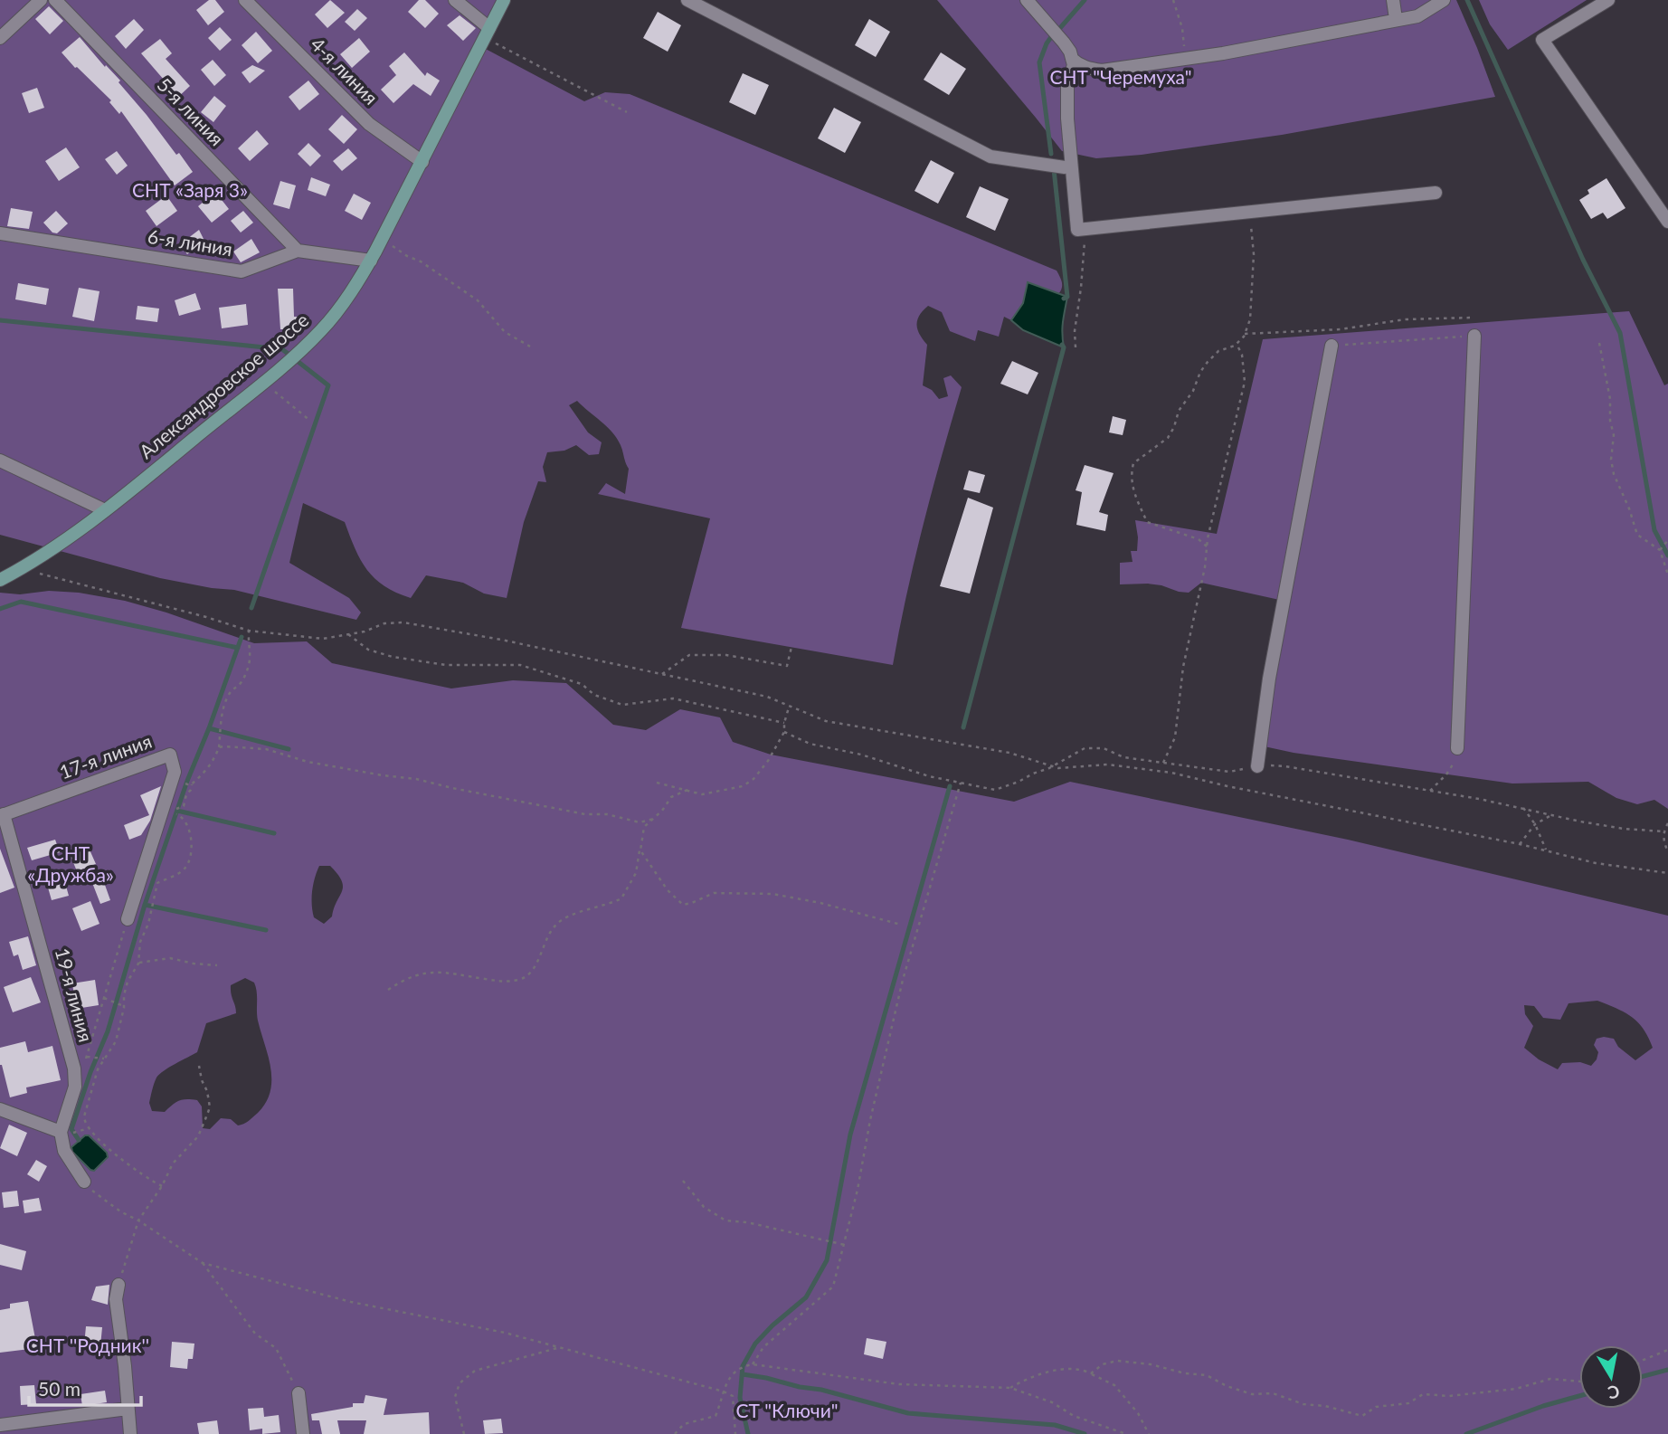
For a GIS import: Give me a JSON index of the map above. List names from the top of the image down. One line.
{"streets":{"street":["4-я линия","5-я линия","6-я линия","Александровское шоссе","17-я линия","19-я линия"]},"crossings":[["4-я линия","Александровское шоссе"],["5-я линия","6-я линия"],["6-я линия","Александровское шоссе"],["17-я линия","19-я линия"]],"parks":["СНТ \"Черемуха\"","СНТ «Заря 3»","СНТ «Дружба»","СНТ ''Родник''","СТ \"Ключи\""],"scale_bar":"50 m","north":"bottom"}
